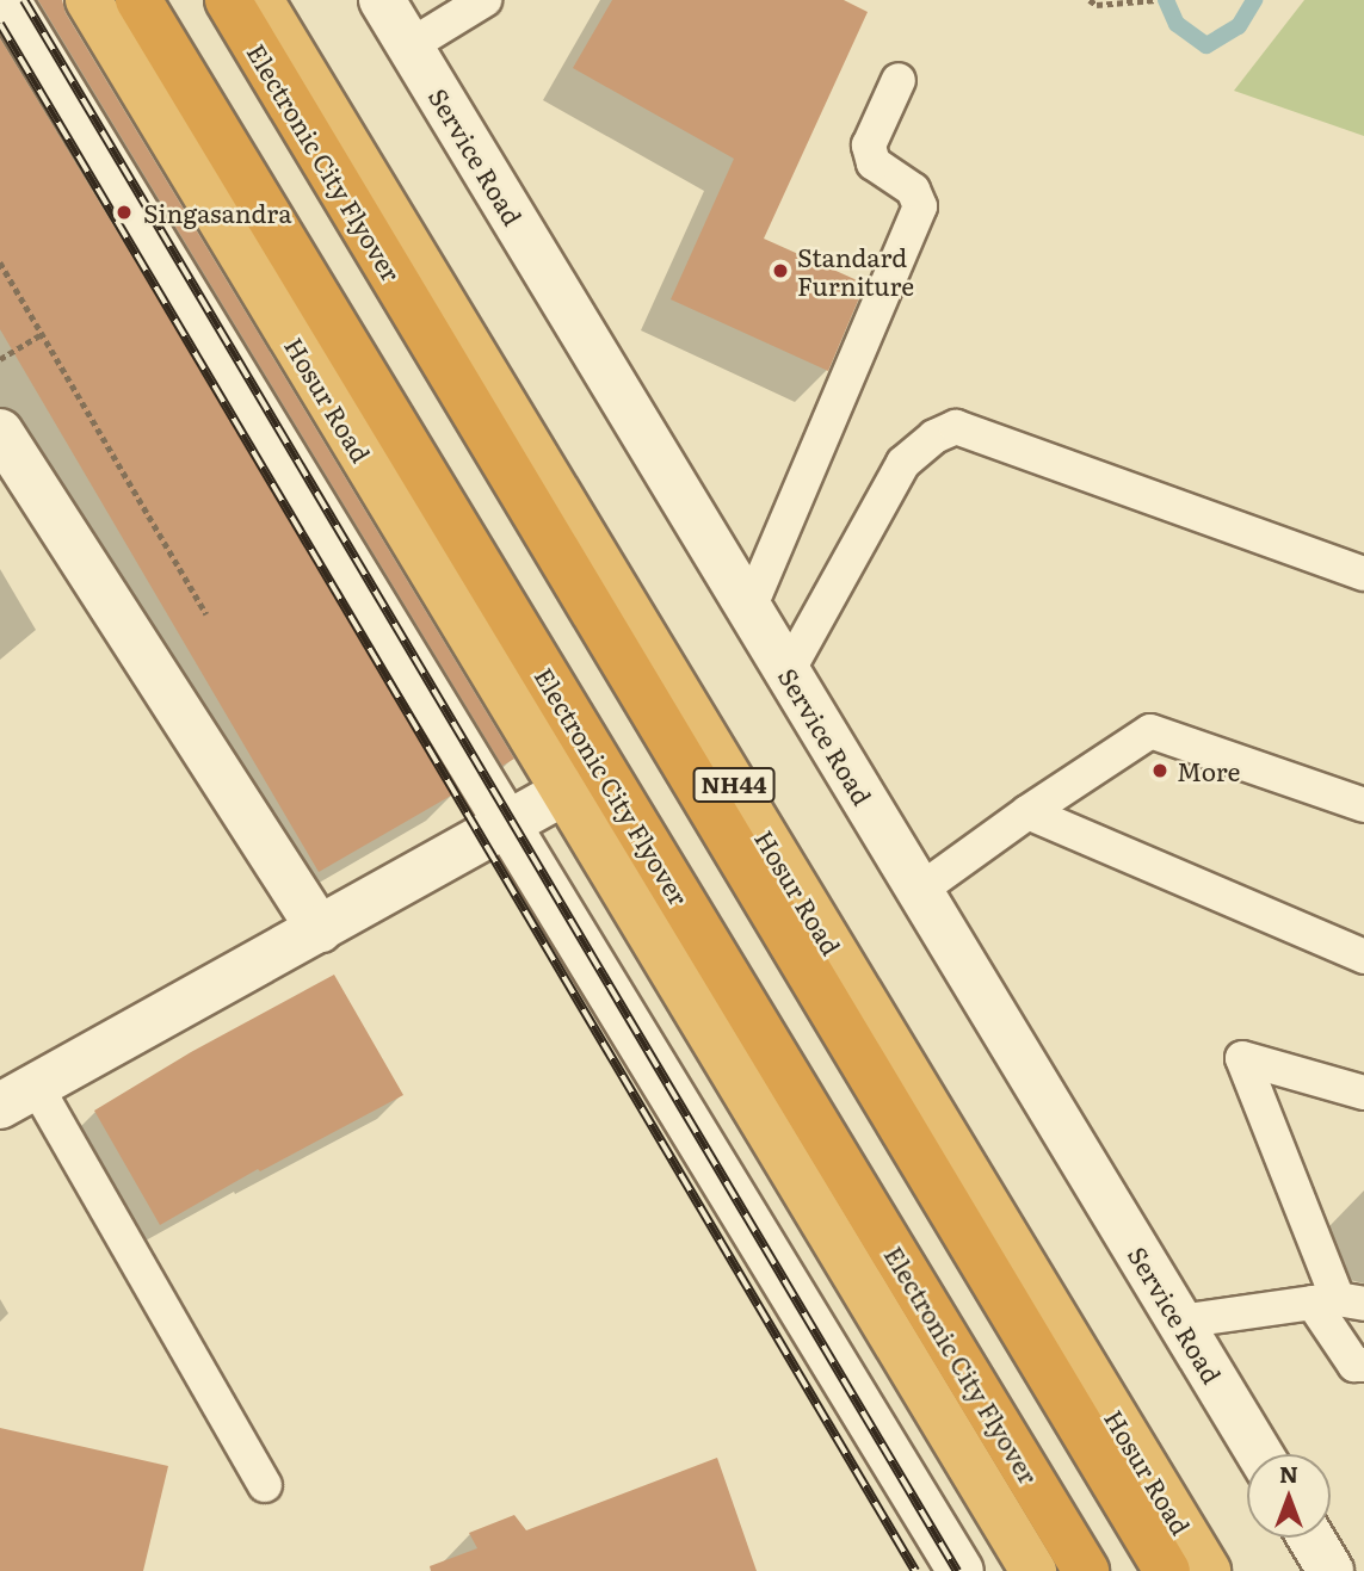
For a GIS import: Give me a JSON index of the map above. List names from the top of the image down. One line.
{"streets":{"highway":["Electronic City Flyover","Hosur Road","NH44"],"street":["Service Road"]},"places":["Singasandra","Standard Furniture","More"],"north":"top"}
